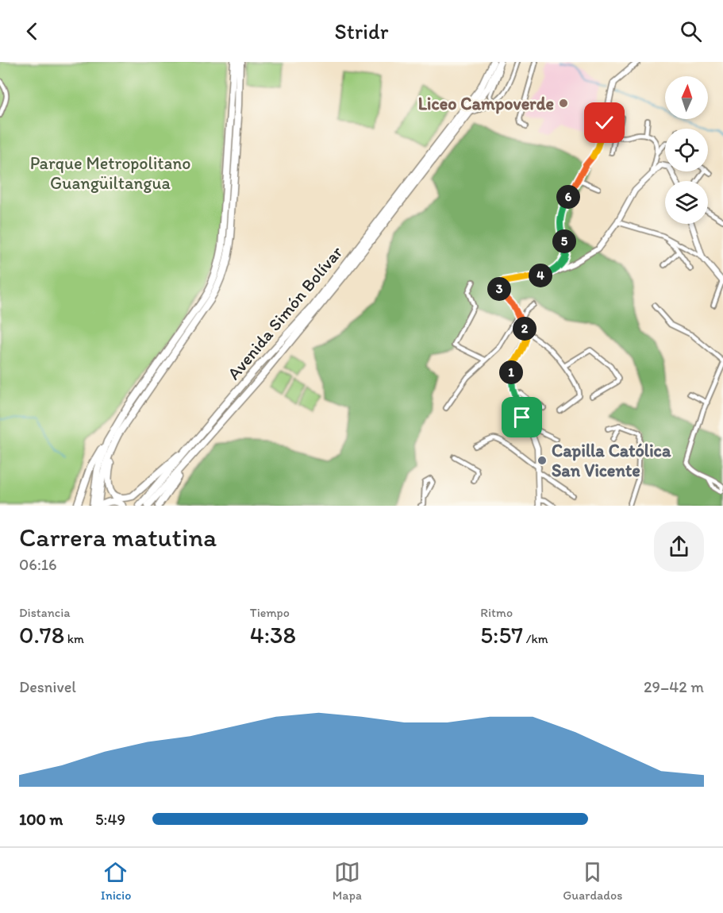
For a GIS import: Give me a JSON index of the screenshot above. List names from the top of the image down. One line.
{"streets":{"highway":["Avenida Simón Bolívar"]},"parks":["Parque Metropolitano Guangüiltangua"],"places":["Liceo Campoverde","Capilla Católica San Vicente"],"north":"top","page":{"header":"Stridr","pins":["6","5","4","3","2","1"],"heading":["Carrera matutina","06:16"],"stats":[["Distancia","0.78 km"],["Tiempo","4:38"],["Ritmo","5:57 /km"]],"chart":["Desnivel","29–42 m"],"list":[{"name":"100 m","note":"5:49"}],"tabs":["Inicio","Mapa","Guardados"]}}
